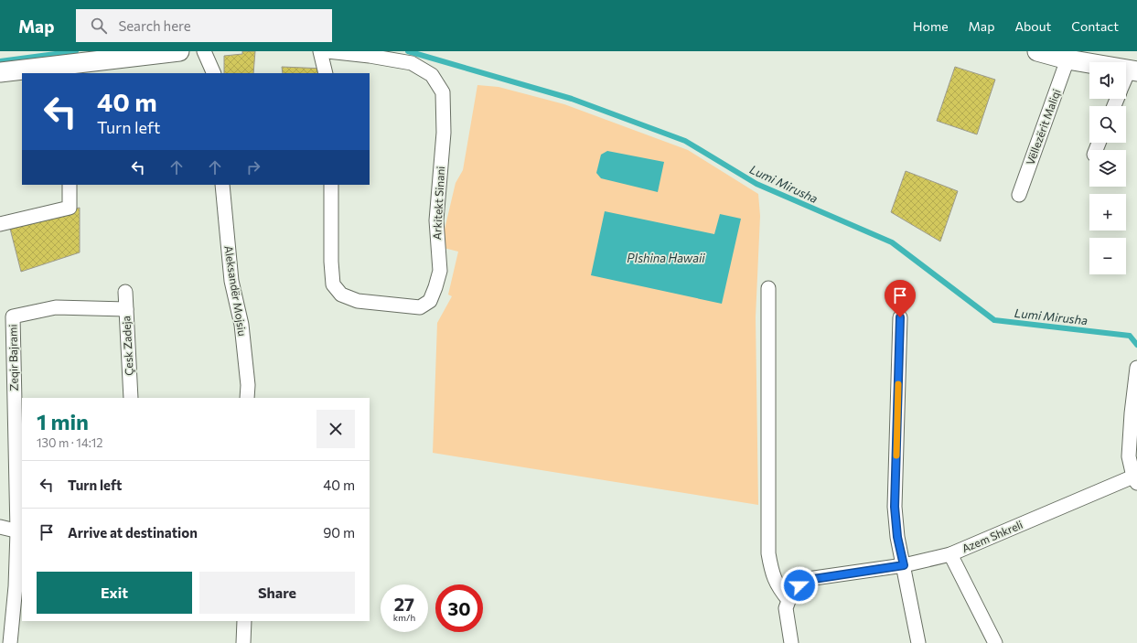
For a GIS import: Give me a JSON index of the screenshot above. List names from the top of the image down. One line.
{"streets":{"street":["Vëllezërit Maliqi","Arkitekt Sinani","Aleksandër Mojsiu","Çesk Zadeja","Zeqir Bajrami","Azem Shkreli"]},"crossings":[["Çesk Zadeja","Zeqir Bajrami"]],"water":["Lumi Mirusha","PIshina Hawaii"],"page":{"header":"Map","search":"Search here","nav":["Home","Map","About","Contact"],"map_buttons":["+","−"],"turn":["40 m","Turn left"],"heading":["1 min","130 m · 14:12"],"list":[{"name":"Turn left","value":"40 m"},{"name":"Arrive at destination","value":"90 m"}],"buttons":["Exit","Share"],"speed":"27 km/h","limit":"30"}}
